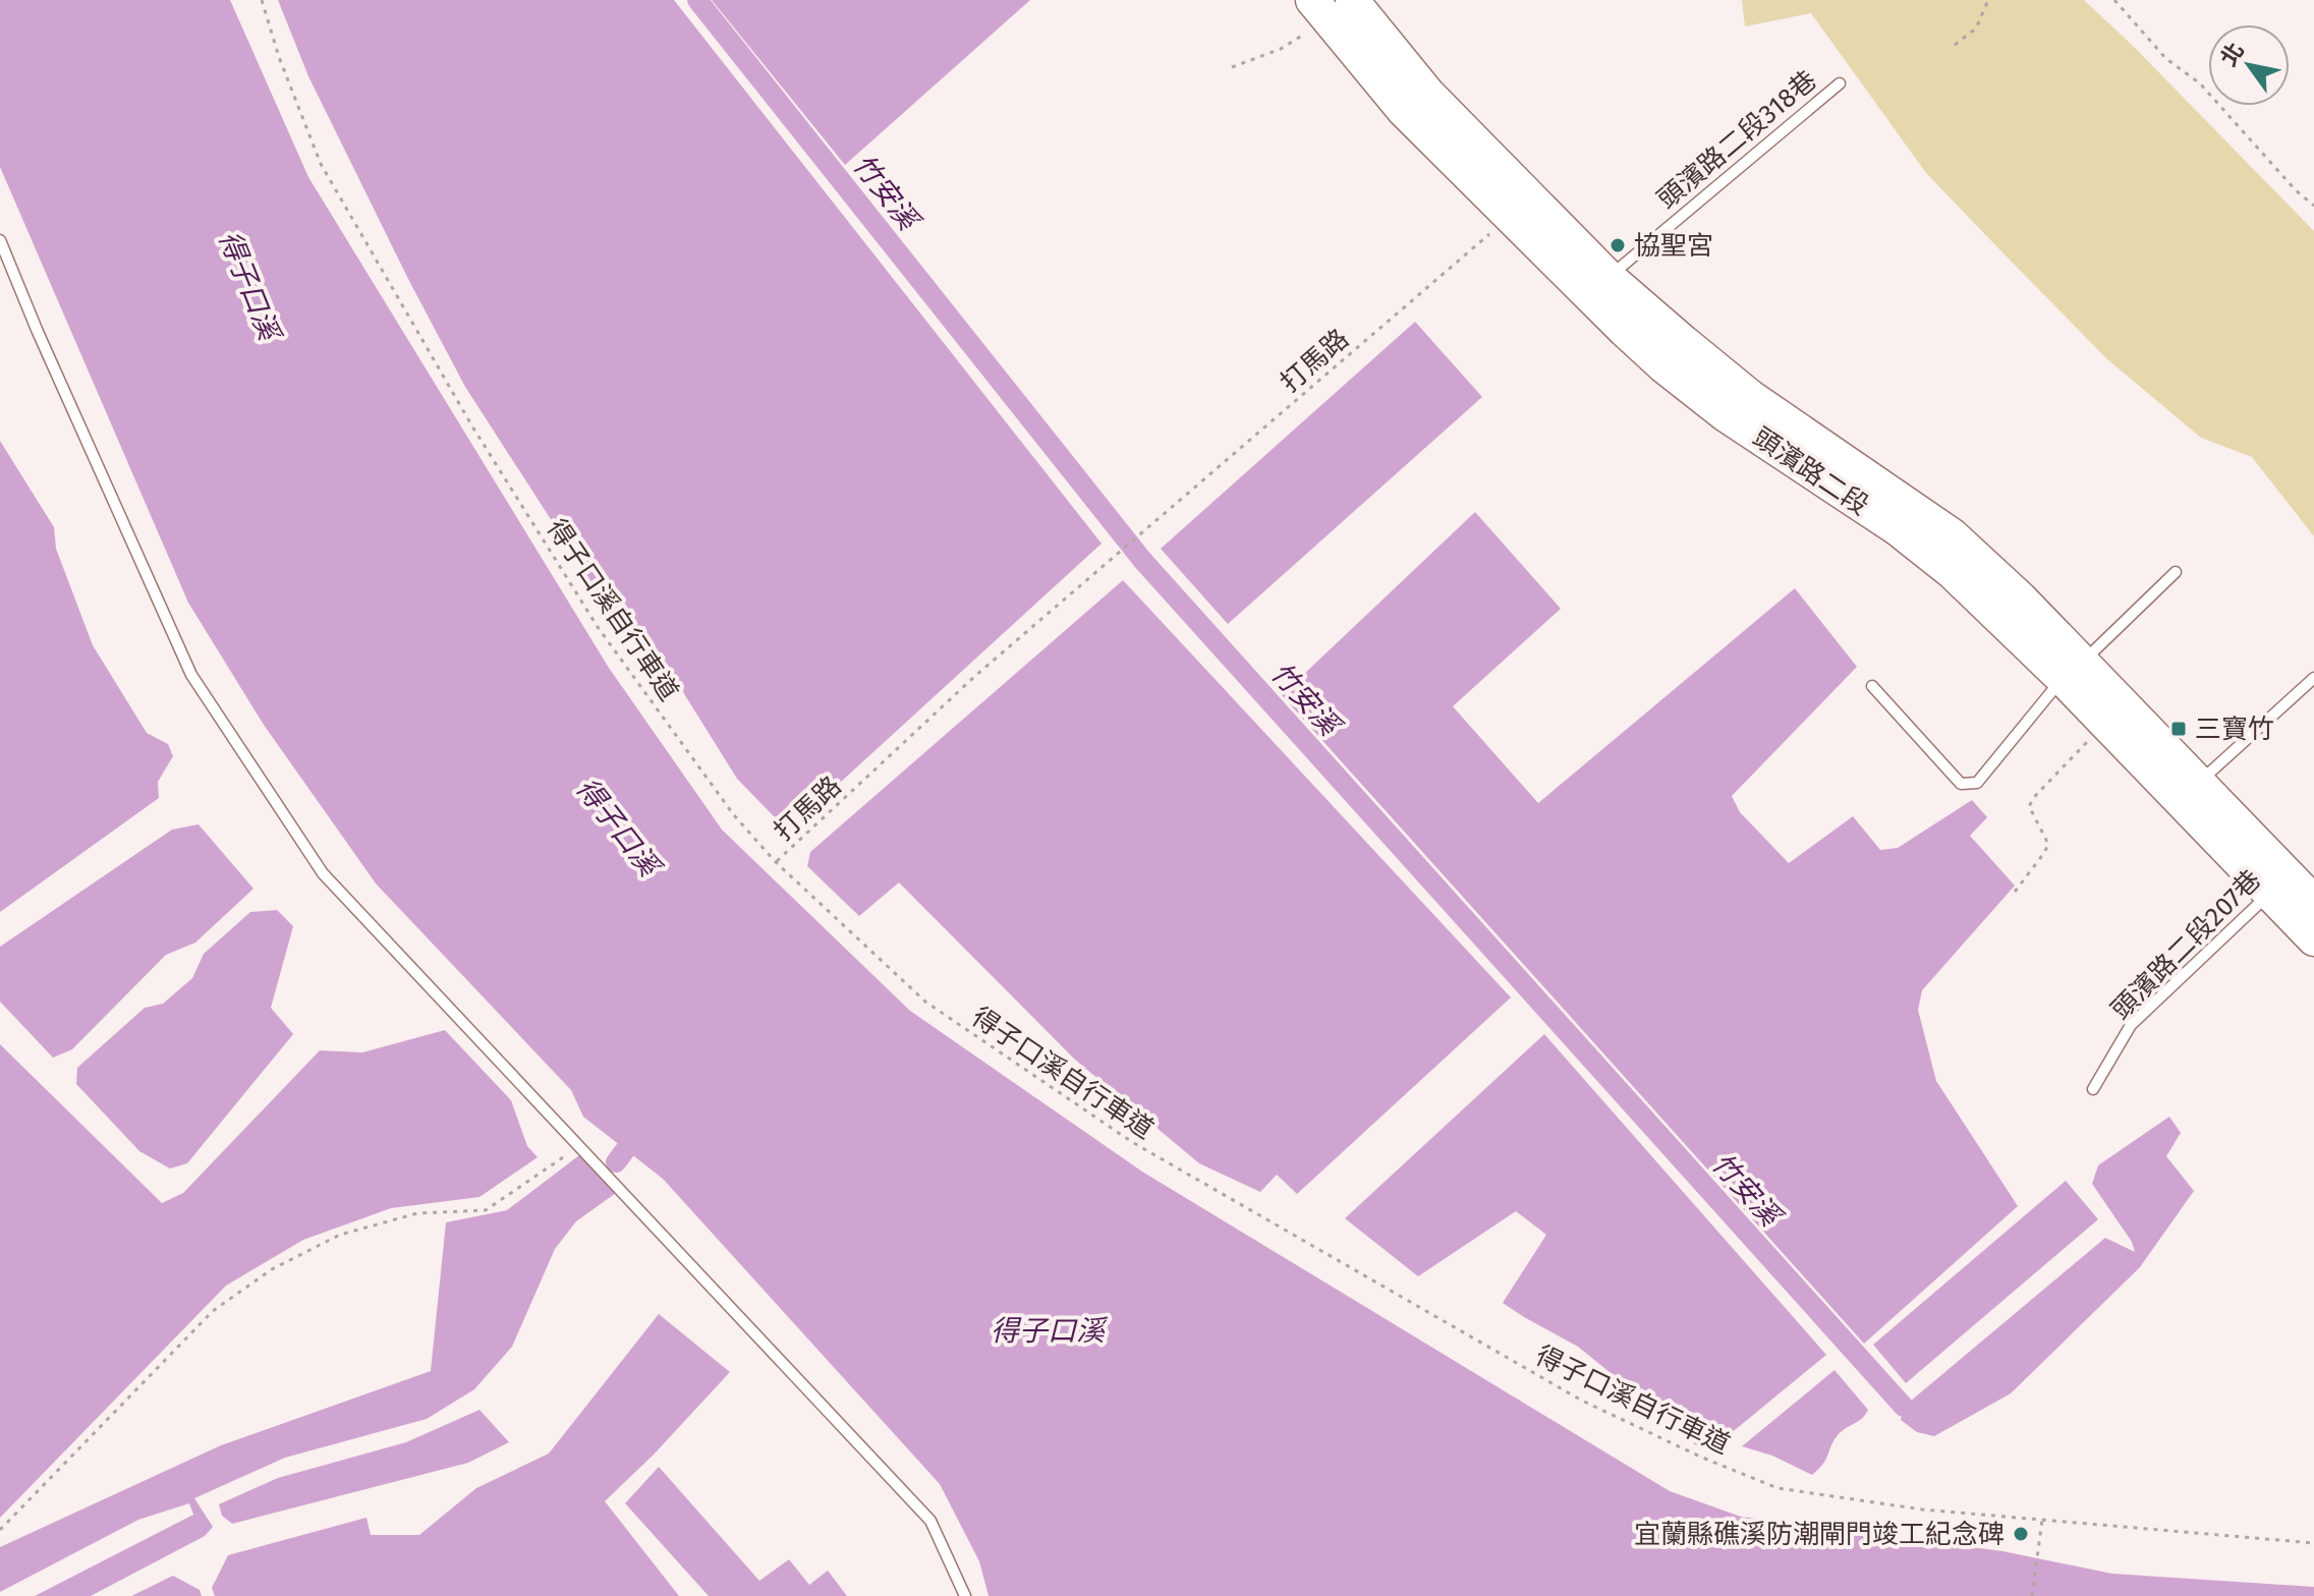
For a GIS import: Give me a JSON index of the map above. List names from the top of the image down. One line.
{"streets":{"main road":["頭濱路二段"],"lane":["頭濱路二段318巷","頭濱路二段207巷"],"path":["打馬路","得子口溪自行車道"]},"crossings":[["頭濱路二段318巷","頭濱路二段"],["打馬路","頭濱路二段"],["打馬路","得子口溪自行車道"],["頭濱路二段","頭濱路二段207巷"]],"water":["竹安溪","得子口溪"],"places":{"other":["協聖宮","宜蘭縣礁溪防潮閘門竣工紀念碑"],"transit":["三寶竹"]},"north":"top left"}
